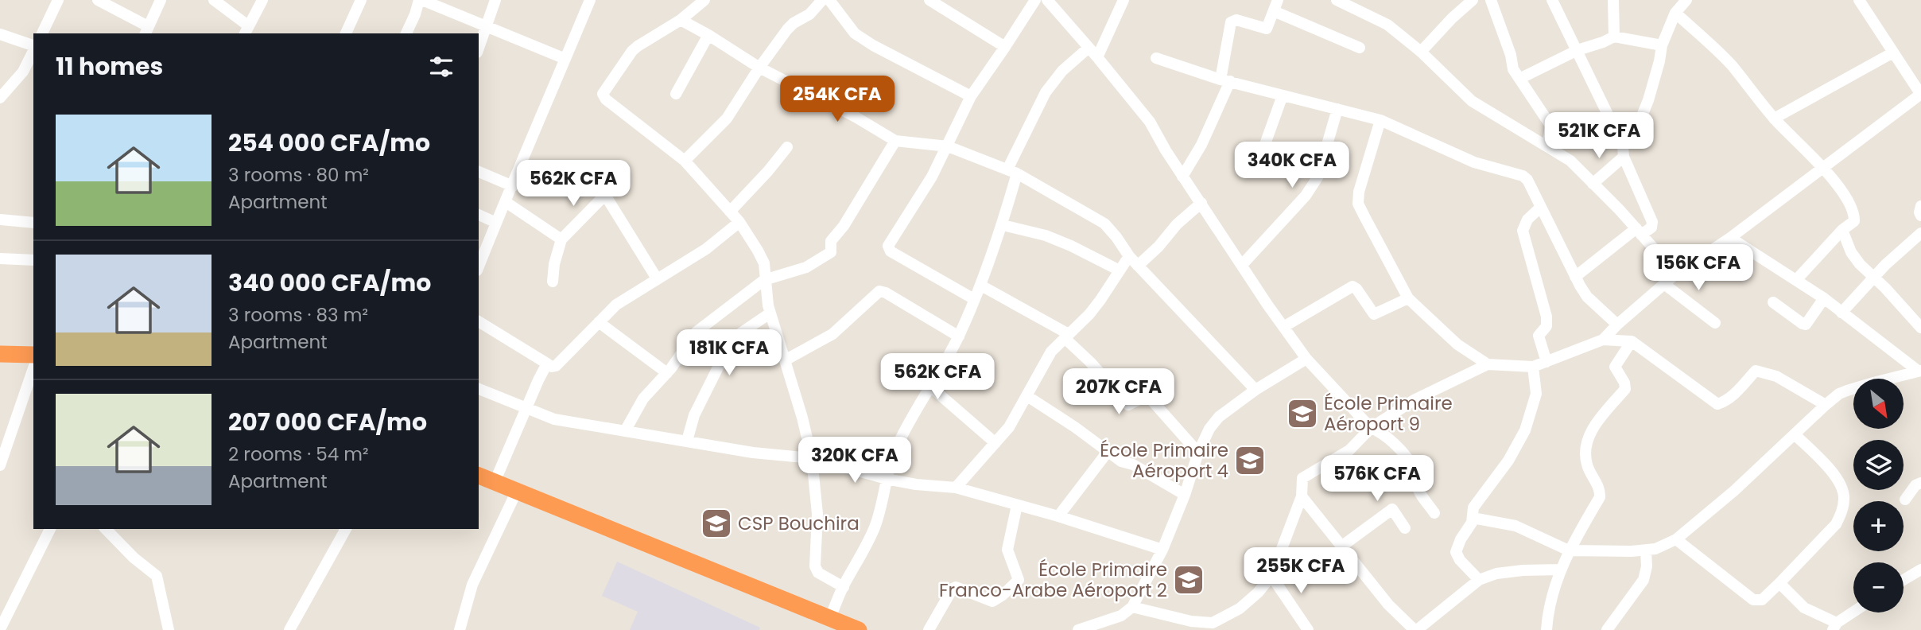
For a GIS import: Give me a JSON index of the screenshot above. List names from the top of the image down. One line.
{"places":{"school or university":["École Primaire Aéroport 9","École Primaire Aéroport 4","CSP Bouchira","École Primaire Franco-Arabe Aéroport 2"]},"north":"bottom right","page":{"heading":"11 homes","price":["254K CFA","521K CFA","340K CFA","562K CFA","156K CFA","181K CFA","562K CFA","207K CFA","320K CFA","576K CFA","255K CFA"],"list":[{"name":"254 000 CFA/mo","note":"3 rooms · 80 m² · Apartment"},{"name":"340 000 CFA/mo","note":"3 rooms · 83 m² · Apartment"},{"name":"207 000 CFA/mo","note":"2 rooms · 54 m² · Apartment"}],"map_buttons":["+","−"]}}
